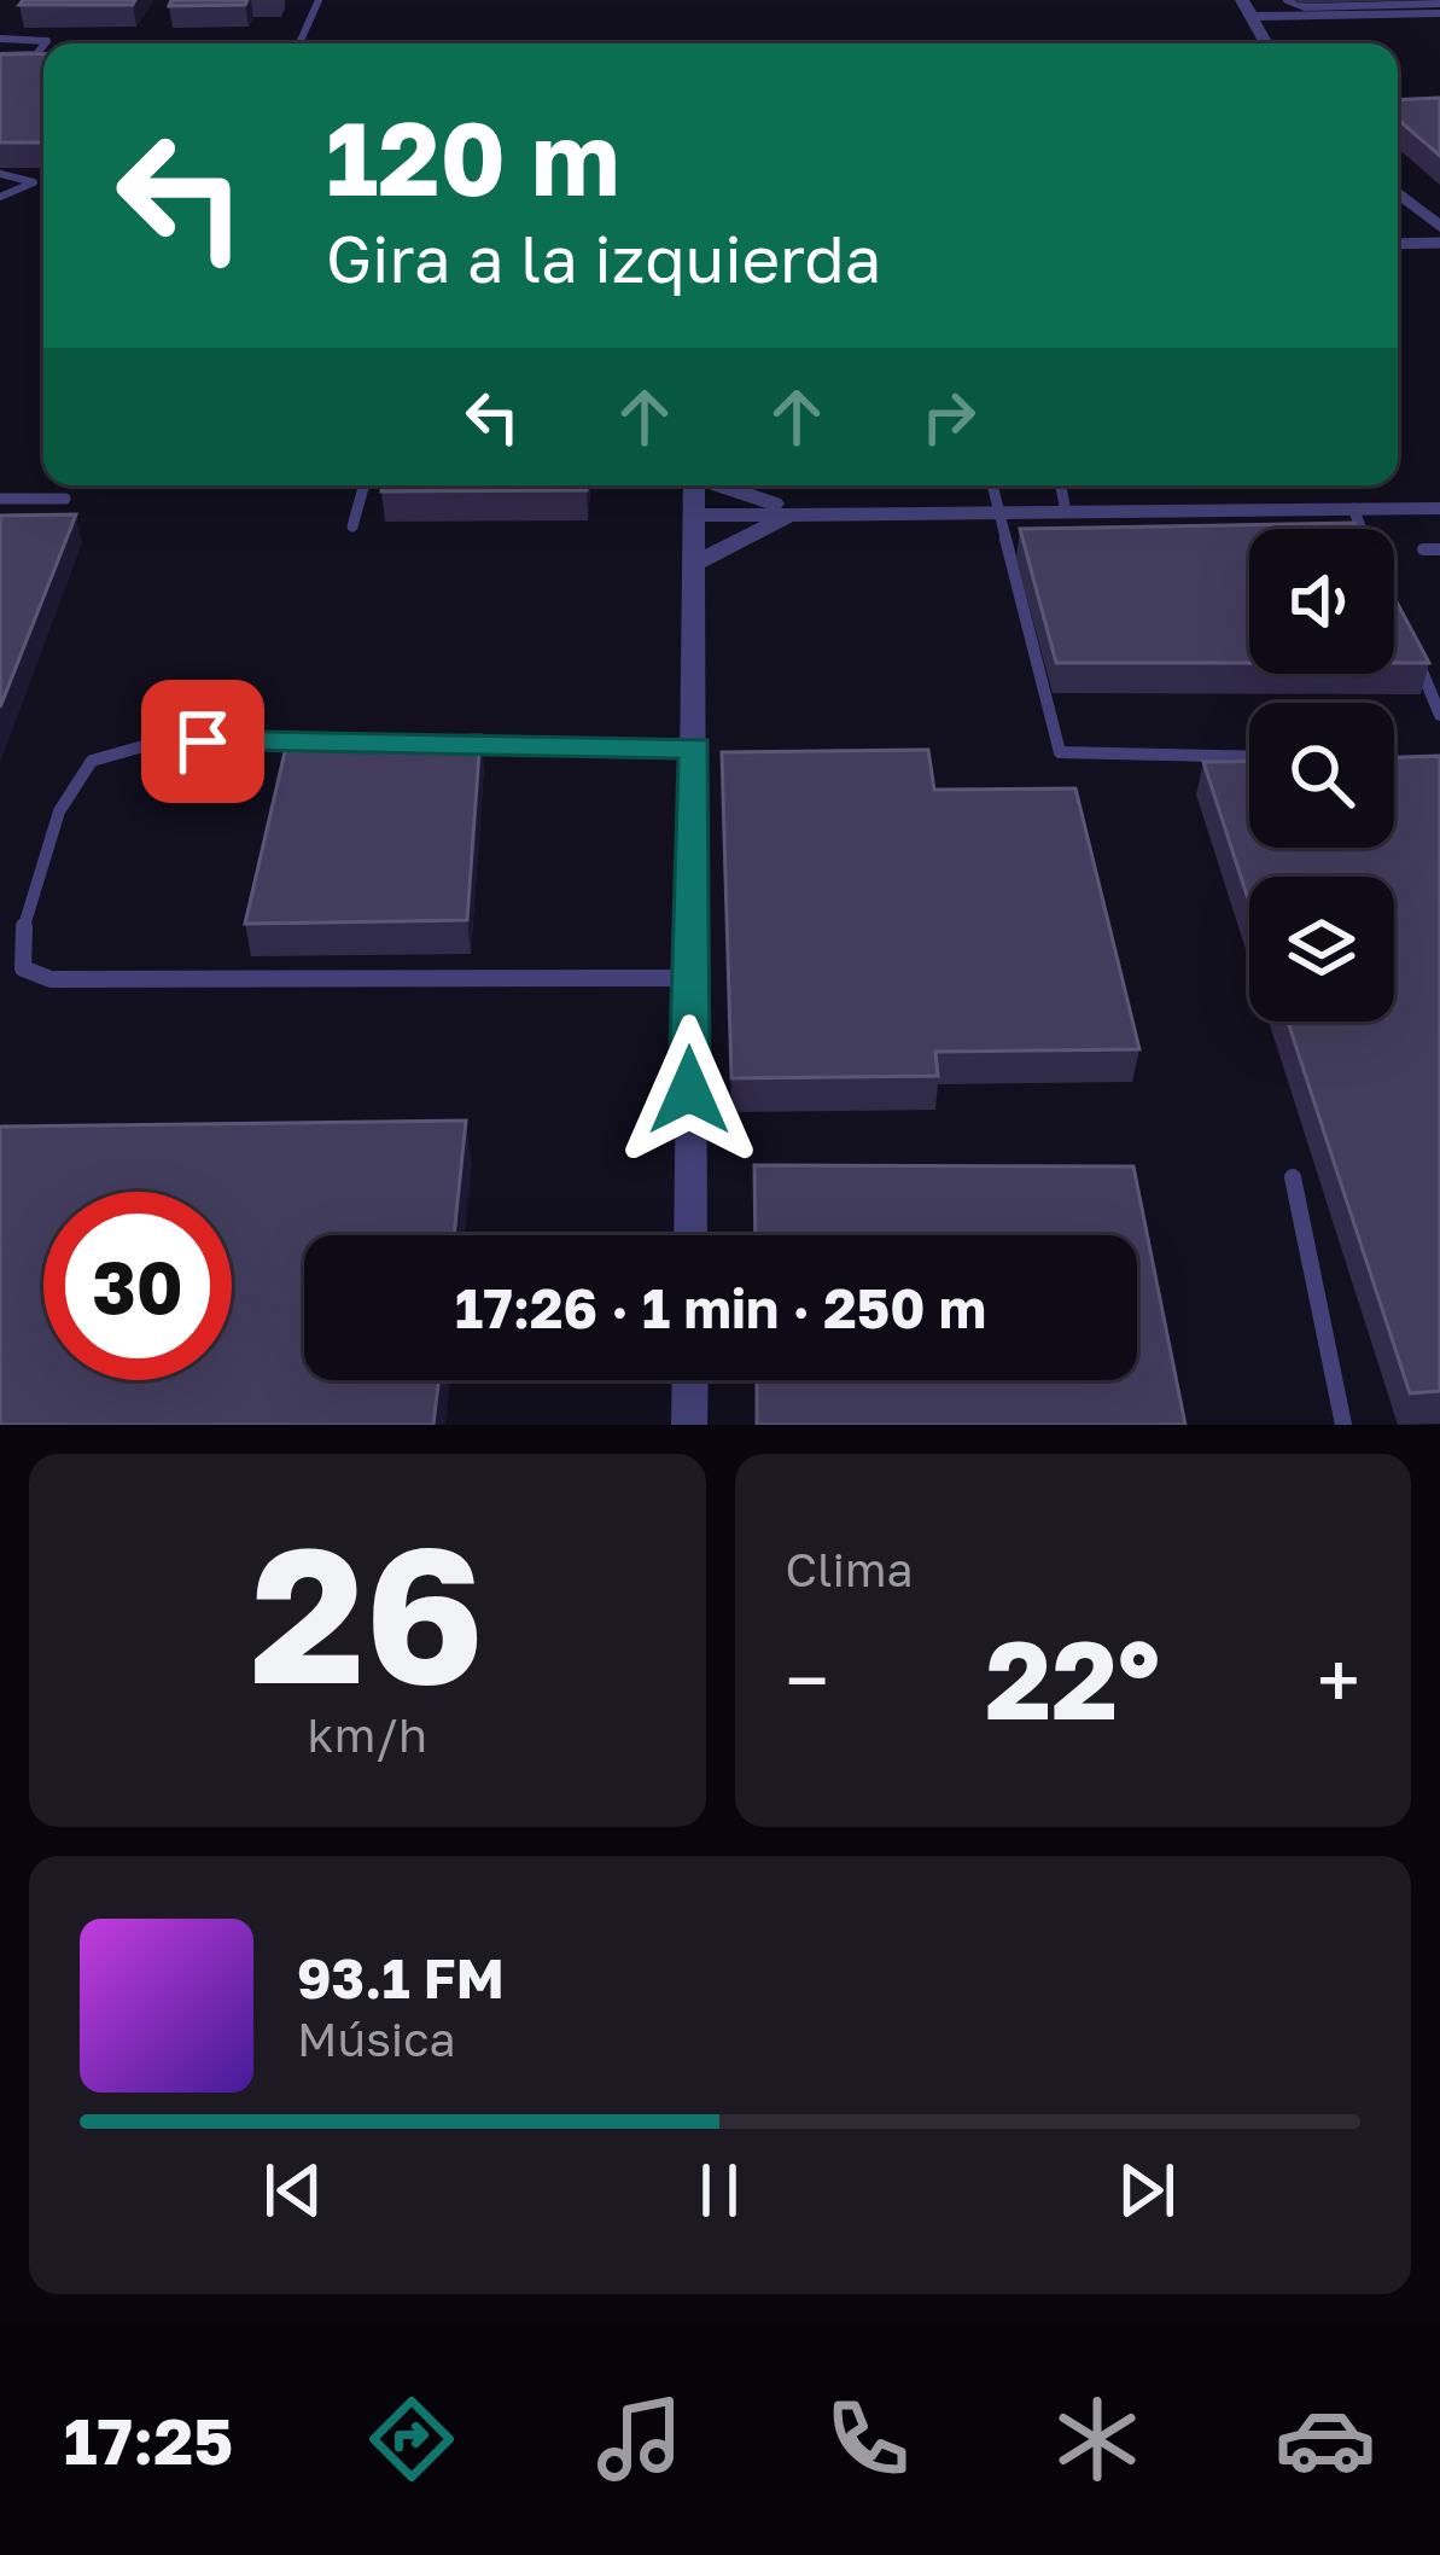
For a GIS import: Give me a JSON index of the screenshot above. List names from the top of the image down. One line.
{"page":{"turn":["120 m","Gira a la izquierda"],"limit":"30","trip":"17:26 · 1 min · 250 m","tile":[["26","km/h"],"Clima"],"heat":["−","22°","+"],"song":["93.1 FM","Música"],"tabs":"17:25"}}
